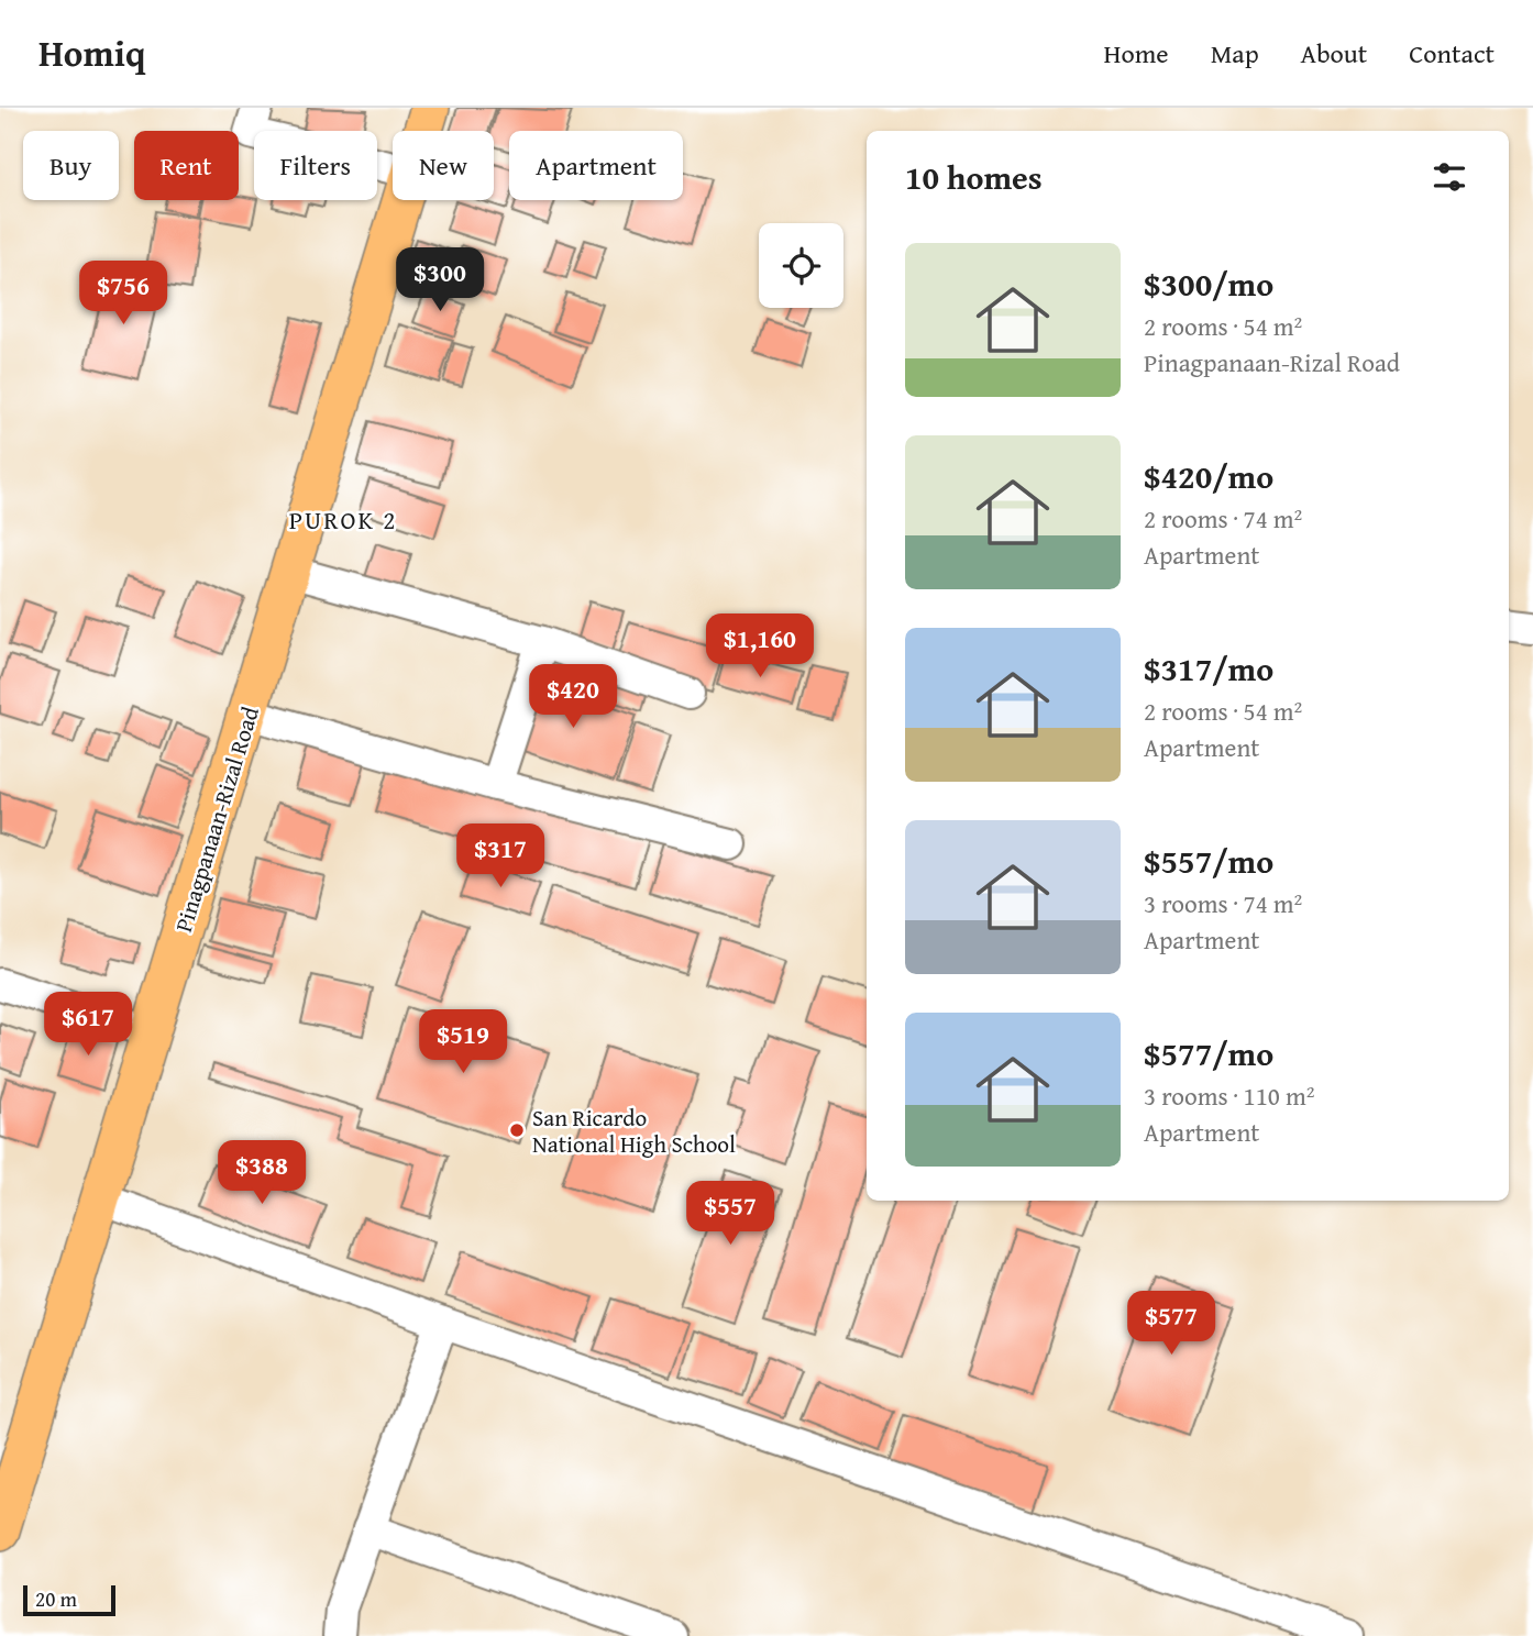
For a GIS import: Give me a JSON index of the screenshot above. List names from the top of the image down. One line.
{"streets":{"main road":["Pinagpanaan-Rizal Road"]},"districts":["PUROK 2"],"places":["San Ricardo National High School"],"scale_bar":"20 m","page":{"header":"Homiq","nav":["Home","Map","About","Contact"],"chip":["Buy","Rent","Filters","New","Apartment"],"heading":"10 homes","list":[{"name":"$300/mo","note":"2 rooms · 54 m² · Pinagpanaan-Rizal Road"},{"name":"$420/mo","note":"2 rooms · 74 m² · Apartment"},{"name":"$317/mo","note":"2 rooms · 54 m² · Apartment"},{"name":"$557/mo","note":"3 rooms · 74 m² · Apartment"},{"name":"$577/mo","note":"3 rooms · 110 m² · Apartment"}],"price":["$300","$756","$1,160","$420","$317","$617","$519","$388","$557","$577"],"scale":"20 m"}}
